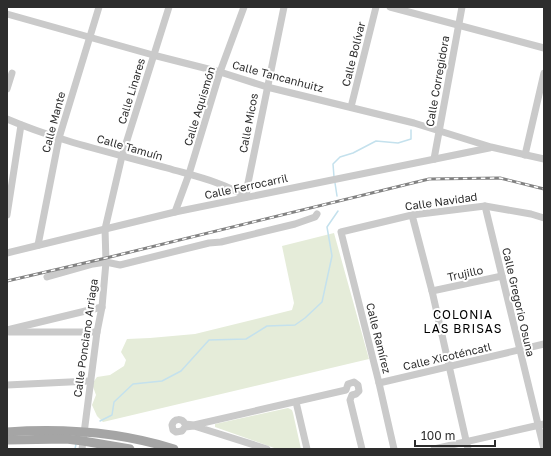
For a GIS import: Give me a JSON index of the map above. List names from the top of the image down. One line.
{"streets":{"street":["Calle Bolívar","Calle Tancanhuitz","Calle Corregidora","Calle Linares","Calle Aquismón","Calle Mante","Calle Micos","Calle Tamuín","Calle Ferrocarril","Calle Navidad","Trujillo","Calle Gregorio Osuna","Calle Ponciano Arriaga","Calle Ramírez","Calle Xicoténcatl"]},"crossings":[["Calle Bolívar","Calle Tancanhuitz"],["Calle Tancanhuitz","Calle Corregidora"],["Calle Tancanhuitz","Calle Linares"],["Calle Tancanhuitz","Calle Aquismón"],["Calle Tancanhuitz","Calle Mante"],["Calle Tancanhuitz","Calle Micos"],["Calle Tancanhuitz","Calle Ferrocarril"],["Calle Corregidora","Calle Ferrocarril"],["Calle Linares","Calle Tamuín"],["Calle Linares","Calle Ferrocarril"],["Calle Linares","Calle Ponciano Arriaga"],["Calle Aquismón","Calle Tamuín"],["Calle Aquismón","Calle Ferrocarril"],["Calle Mante","Calle Tamuín"],["Calle Mante","Calle Ferrocarril"],["Calle Micos","Calle Tamuín"],["Calle Micos","Calle Ferrocarril"],["Calle Tamuín","Calle Ferrocarril"],["Calle Ferrocarril","Calle Ponciano Arriaga"],["Calle Navidad","Calle Gregorio Osuna"],["Calle Navidad","Calle Ramírez"],["Trujillo","Calle Gregorio Osuna"],["Calle Gregorio Osuna","Calle Xicoténcatl"],["Calle Ramírez","Calle Xicoténcatl"]],"districts":["COLONIA LAS BRISAS"],"scale_bar":"100 m"}
